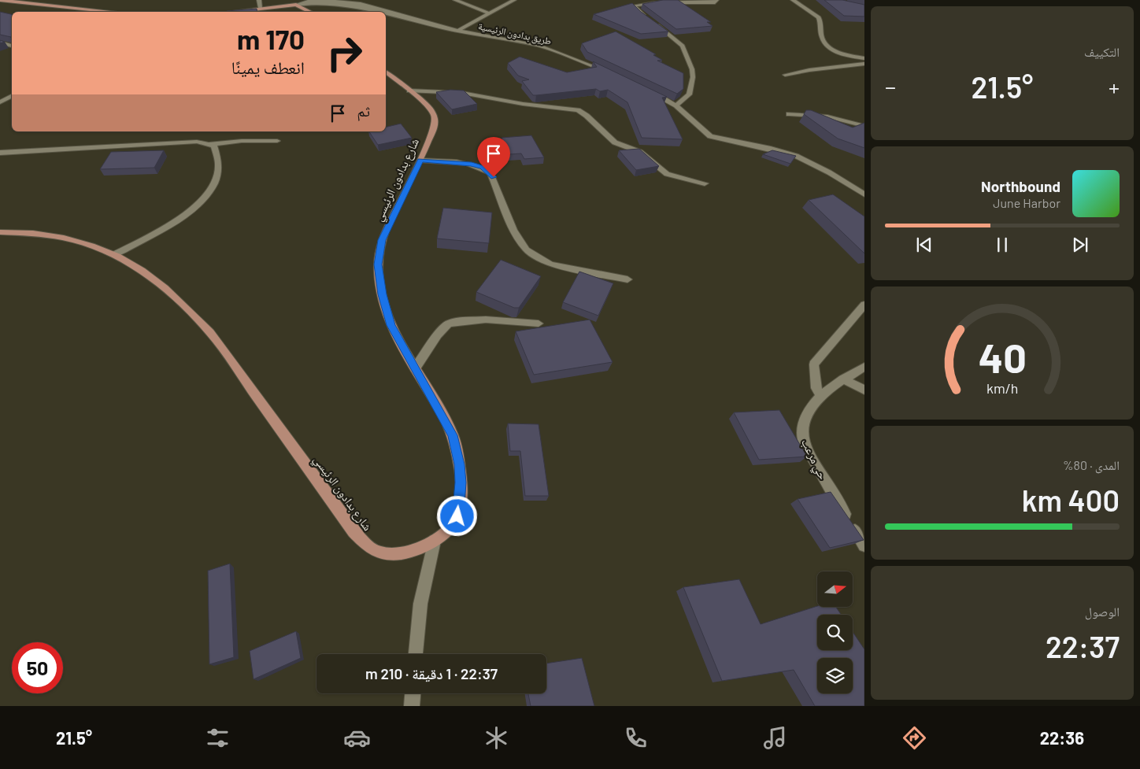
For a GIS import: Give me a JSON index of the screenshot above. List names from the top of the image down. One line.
{"streets":{"main road":["شارع بدادون الرئيسي"],"street":["طريق بدادون الرئيسية","حي مرعب"]},"north":"right","page":{"tile":["التكييف",["المدى · 80%","400 km"],["الوصول","22:37"]],"turn":["170 m","انعطف يمينًا"],"heat":["−","21.5°","+"],"then":"ثم","song":["Northbound","June Harbor"],"limit":"50","trip":"22:37 · 1 دقيقة · 210 m","tabs":["22:36","21.5°"],"gauge":["40","km/h"]}}
